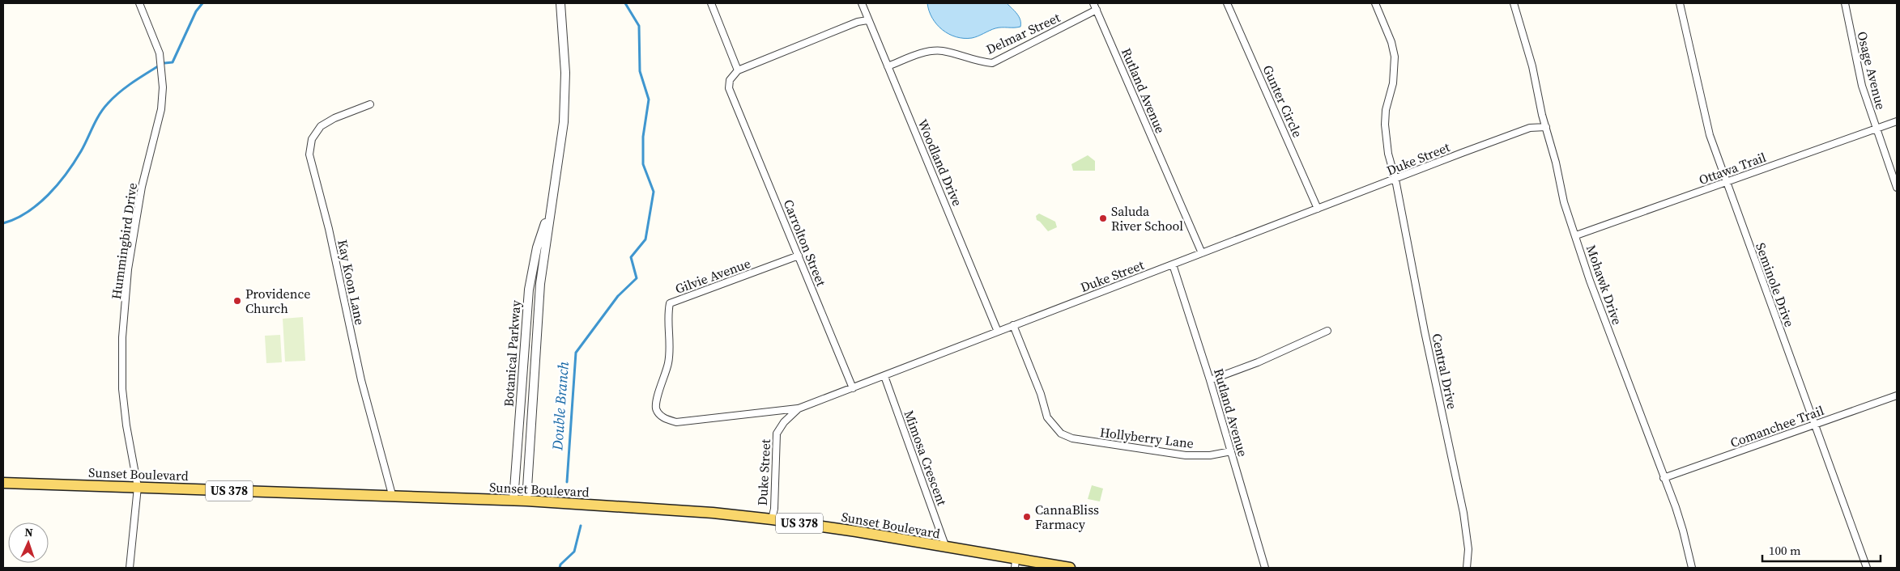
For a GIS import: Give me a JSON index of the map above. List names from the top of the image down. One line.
{"streets":{"main road":["Sunset Boulevard","US 378"],"street":["Delmar Street","Osage Avenue","Rutland Avenue","Gunter Circle","Duke Street","Woodland Drive","Ottawa Trail","Hummingbird Drive","Carrolton Street","Gilvie Avenue","Kay Koon Lane","Mohawk Drive","Seminole Drive","Botanical Parkway","Central Drive","Comanchee Trail","Hollyberry Lane","Mimosa Crescent"]},"crossings":[["Delmar Street","Rutland Avenue"],["Delmar Street","Woodland Drive"],["Osage Avenue","Ottawa Trail"],["Rutland Avenue","Duke Street"],["Rutland Avenue","Hollyberry Lane"],["Gunter Circle","Duke Street"],["Duke Street","Woodland Drive"],["Duke Street","Carrolton Street"],["Duke Street","Gilvie Avenue"],["Duke Street","Mohawk Drive"],["Duke Street","Central Drive"],["Duke Street","Hollyberry Lane"],["Duke Street","Mimosa Crescent"],["Duke Street","Sunset Boulevard"],["Ottawa Trail","Mohawk Drive"],["Ottawa Trail","Seminole Drive"],["Hummingbird Drive","Sunset Boulevard"],["Carrolton Street","Gilvie Avenue"],["Kay Koon Lane","Sunset Boulevard"],["Mohawk Drive","Comanchee Trail"],["Seminole Drive","Comanchee Trail"],["Botanical Parkway","Sunset Boulevard"],["Mimosa Crescent","Sunset Boulevard"]],"water":["Double Branch"],"places":["Saluda River School","Providence Church","CannaBliss Farmacy"],"scale_bar":"100 m","north":"top"}
